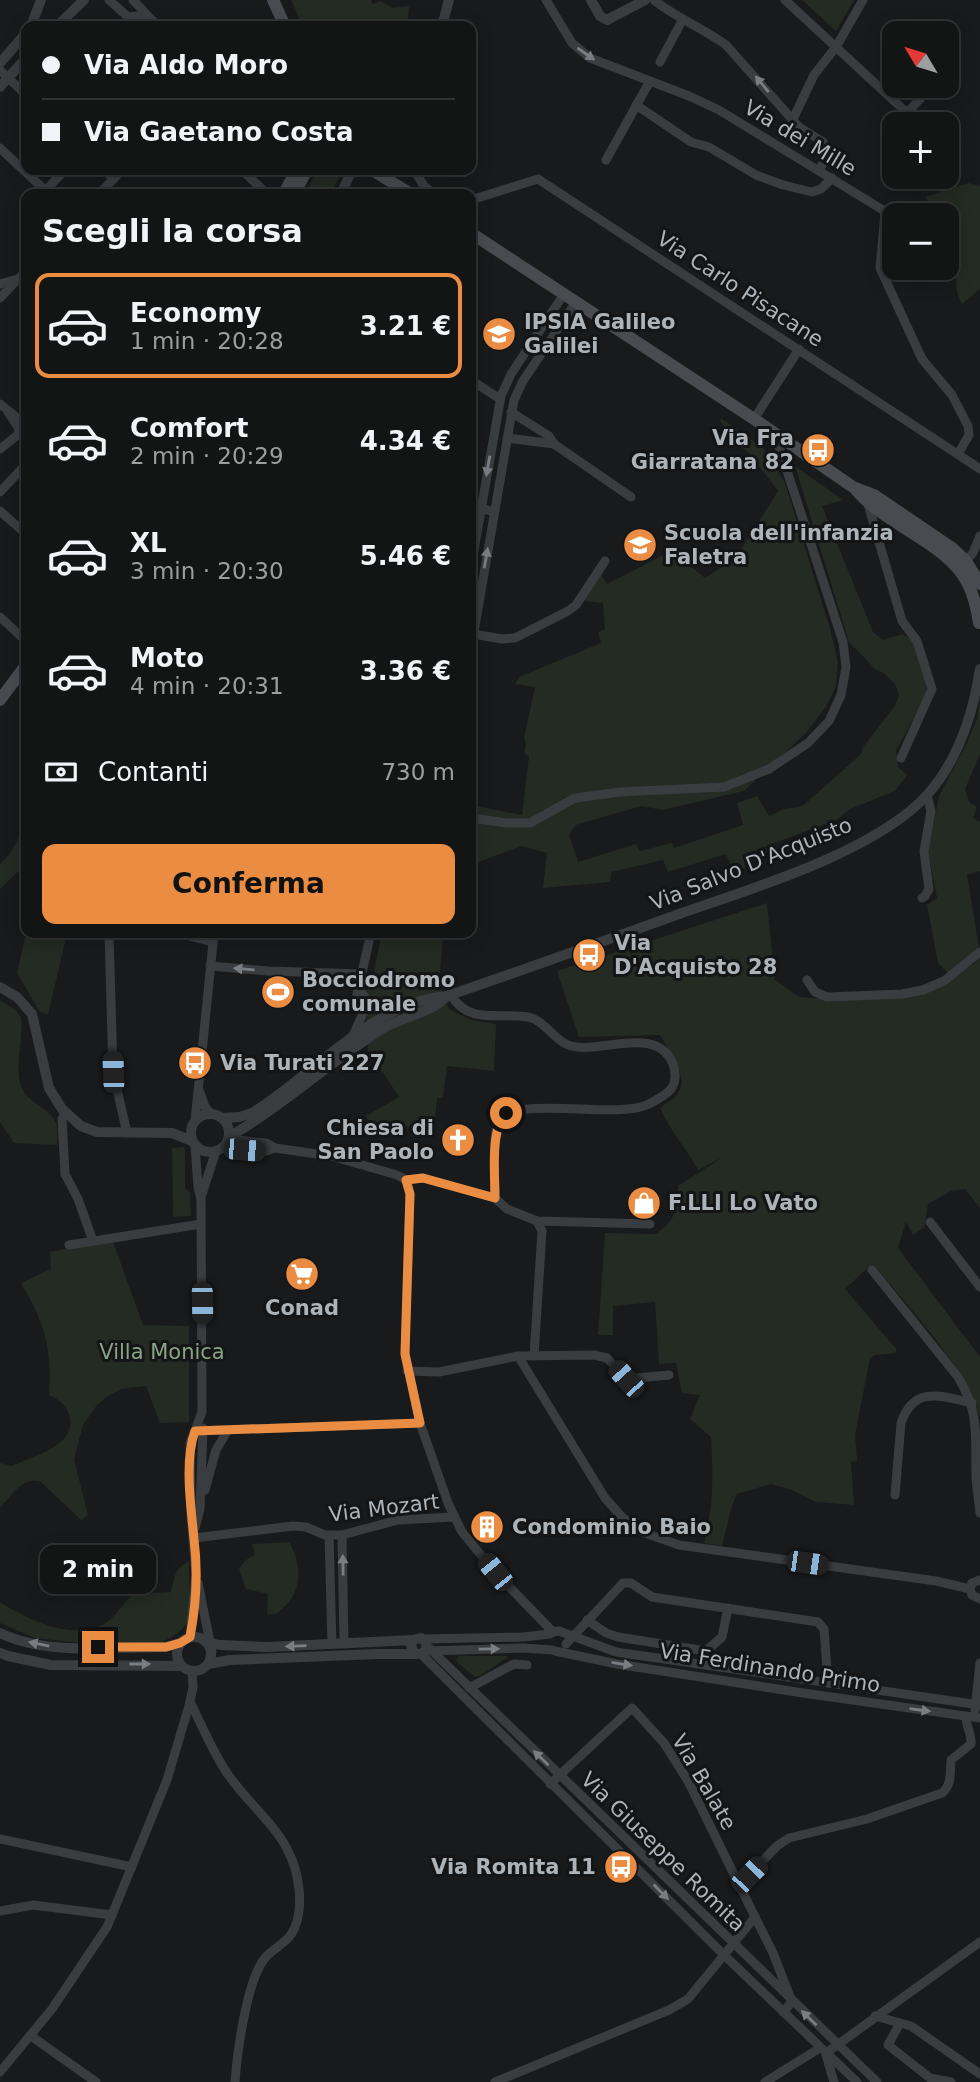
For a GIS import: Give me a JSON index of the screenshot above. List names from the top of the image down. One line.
{"streets":{"street":["Via dei Mille","Via Carlo Pisacane","Via Salvo D'Acquisto","Via Mozart","Via Ferdinando Primo","Via Balate","Via Giuseppe Romita"]},"crossings":[["Via dei Mille","Via Carlo Pisacane"],["Via Ferdinando Primo","Via Giuseppe Romita"],["Via Balate","Via Giuseppe Romita"]],"parks":["Villa Monica"],"places":{"school or university":["IPSIA Galileo Galilei","Scuola dell'infanzia Faletra"],"bus stop":["Via Fra Giarratana 82","Via D'Acquisto 28","Via Turati 227","Via Romita 11"],"sports":["Bocciodromo comunale"],"church":["Chiesa di San Paolo"],"shop":["F.LLI Lo Vato"],"supermarket":["Conad"],"building":["Condominio Baio"]},"north":"top left","page":{"map_buttons":["+","−"],"banner":["Via Aldo Moro","Via Gaetano Costa"],"heading":"Scegli la corsa","list":[{"name":"Economy","note":"1 min · 20:28","value":"3.21 €"},{"name":"Comfort","note":"2 min · 20:29","value":"4.34 €"},{"name":"XL","note":"3 min · 20:30","value":"5.46 €"},{"name":"Moto","note":"4 min · 20:31","value":"3.36 €"}],"pay":["Contanti","730 m"],"buttons":"Conferma","bubble":"2 min"}}
